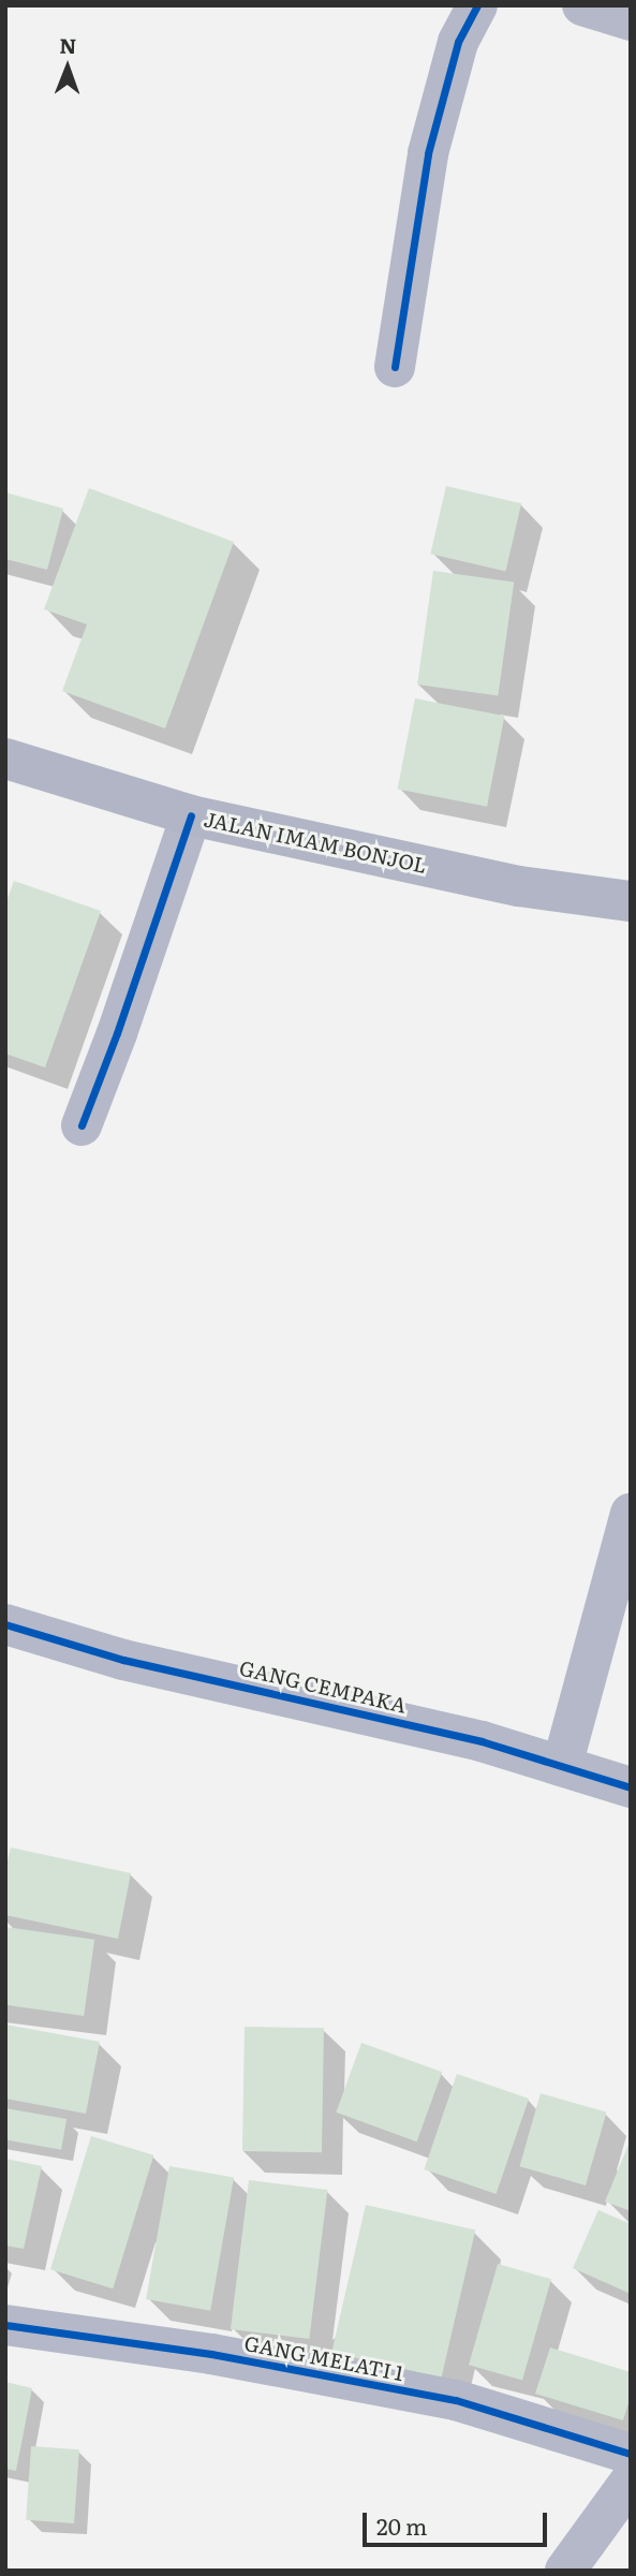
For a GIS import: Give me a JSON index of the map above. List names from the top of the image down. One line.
{"streets":{"highway":["JALAN IMAM BONJOL"],"street":["GANG CEMPAKA","GANG MELATI 1"]},"scale_bar":"20 m","north":"top"}
